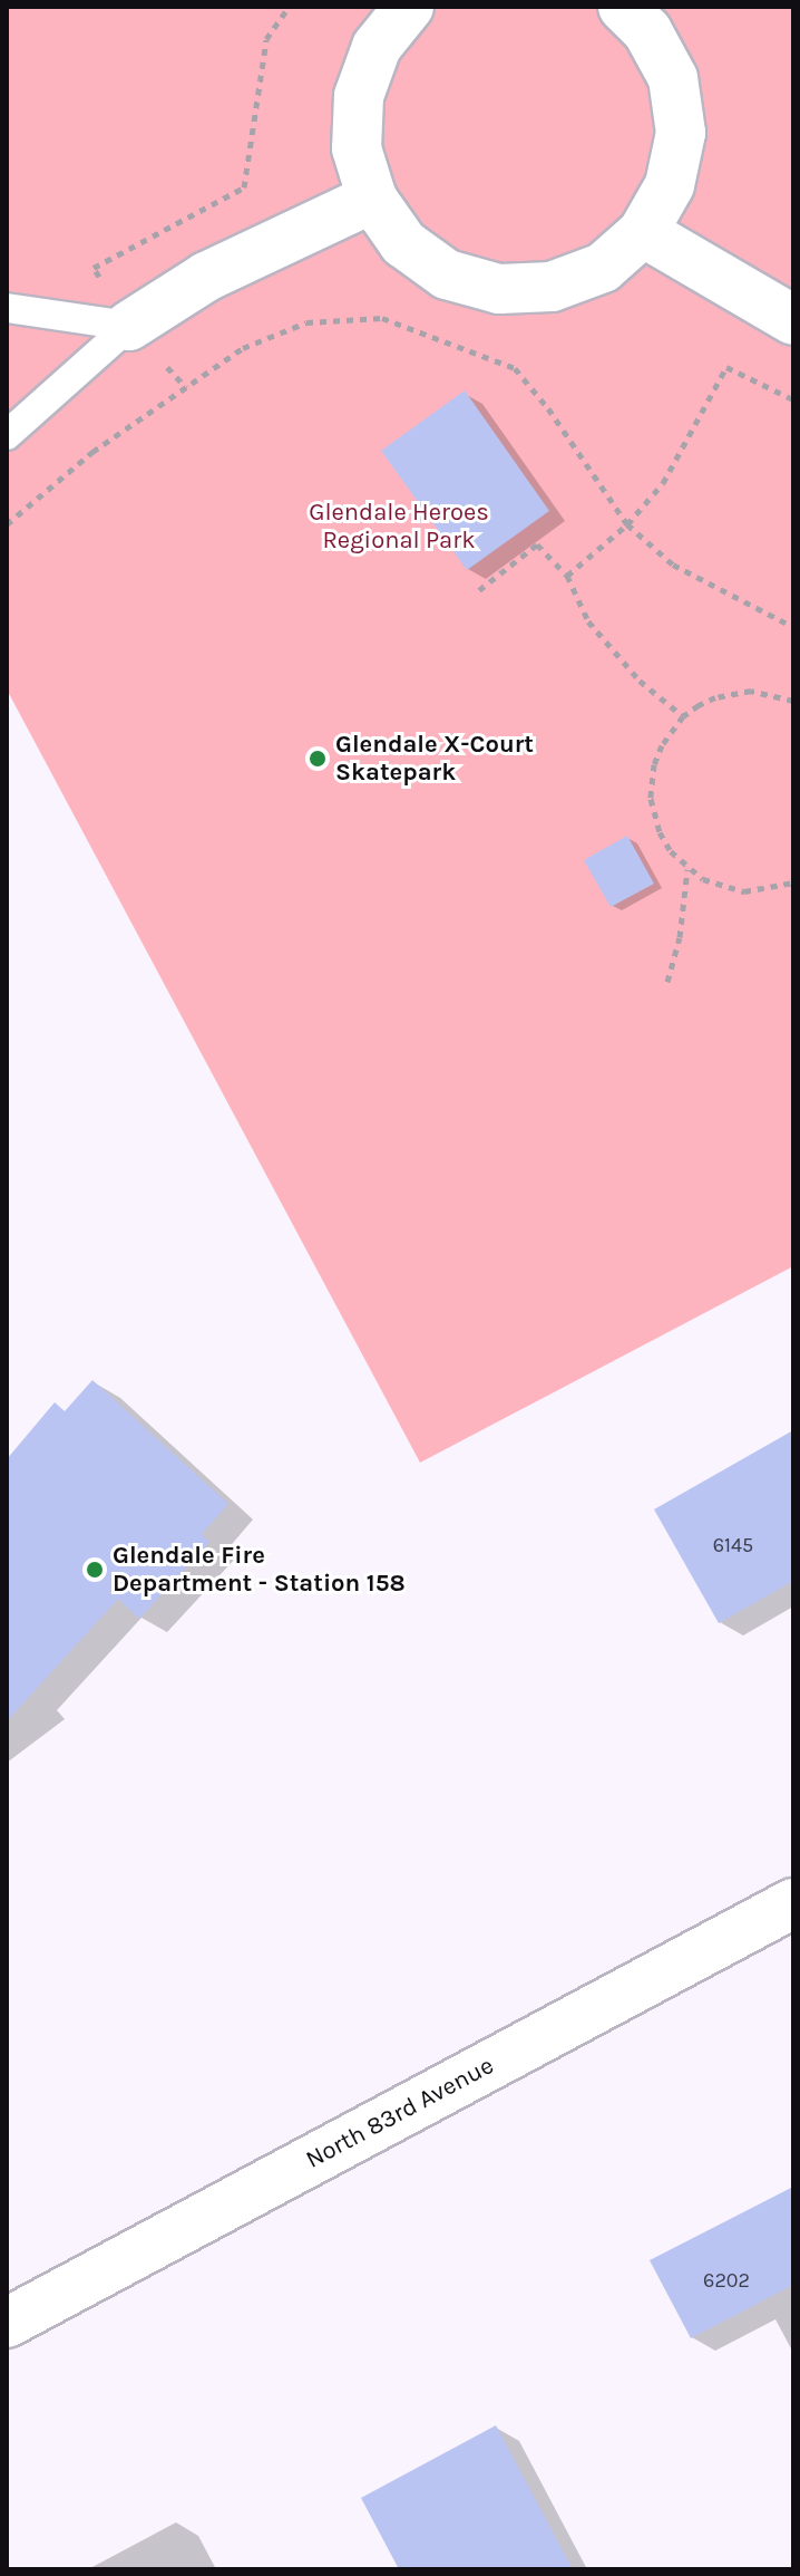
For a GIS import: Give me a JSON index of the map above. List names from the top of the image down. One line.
{"streets":{"street":["North 83rd Avenue"]},"parks":["Glendale Heroes Regional Park"],"places":["Glendale X-Court Skatepark","Glendale Fire Department - Station 158"],"house_numbers":["6145","6202"]}
